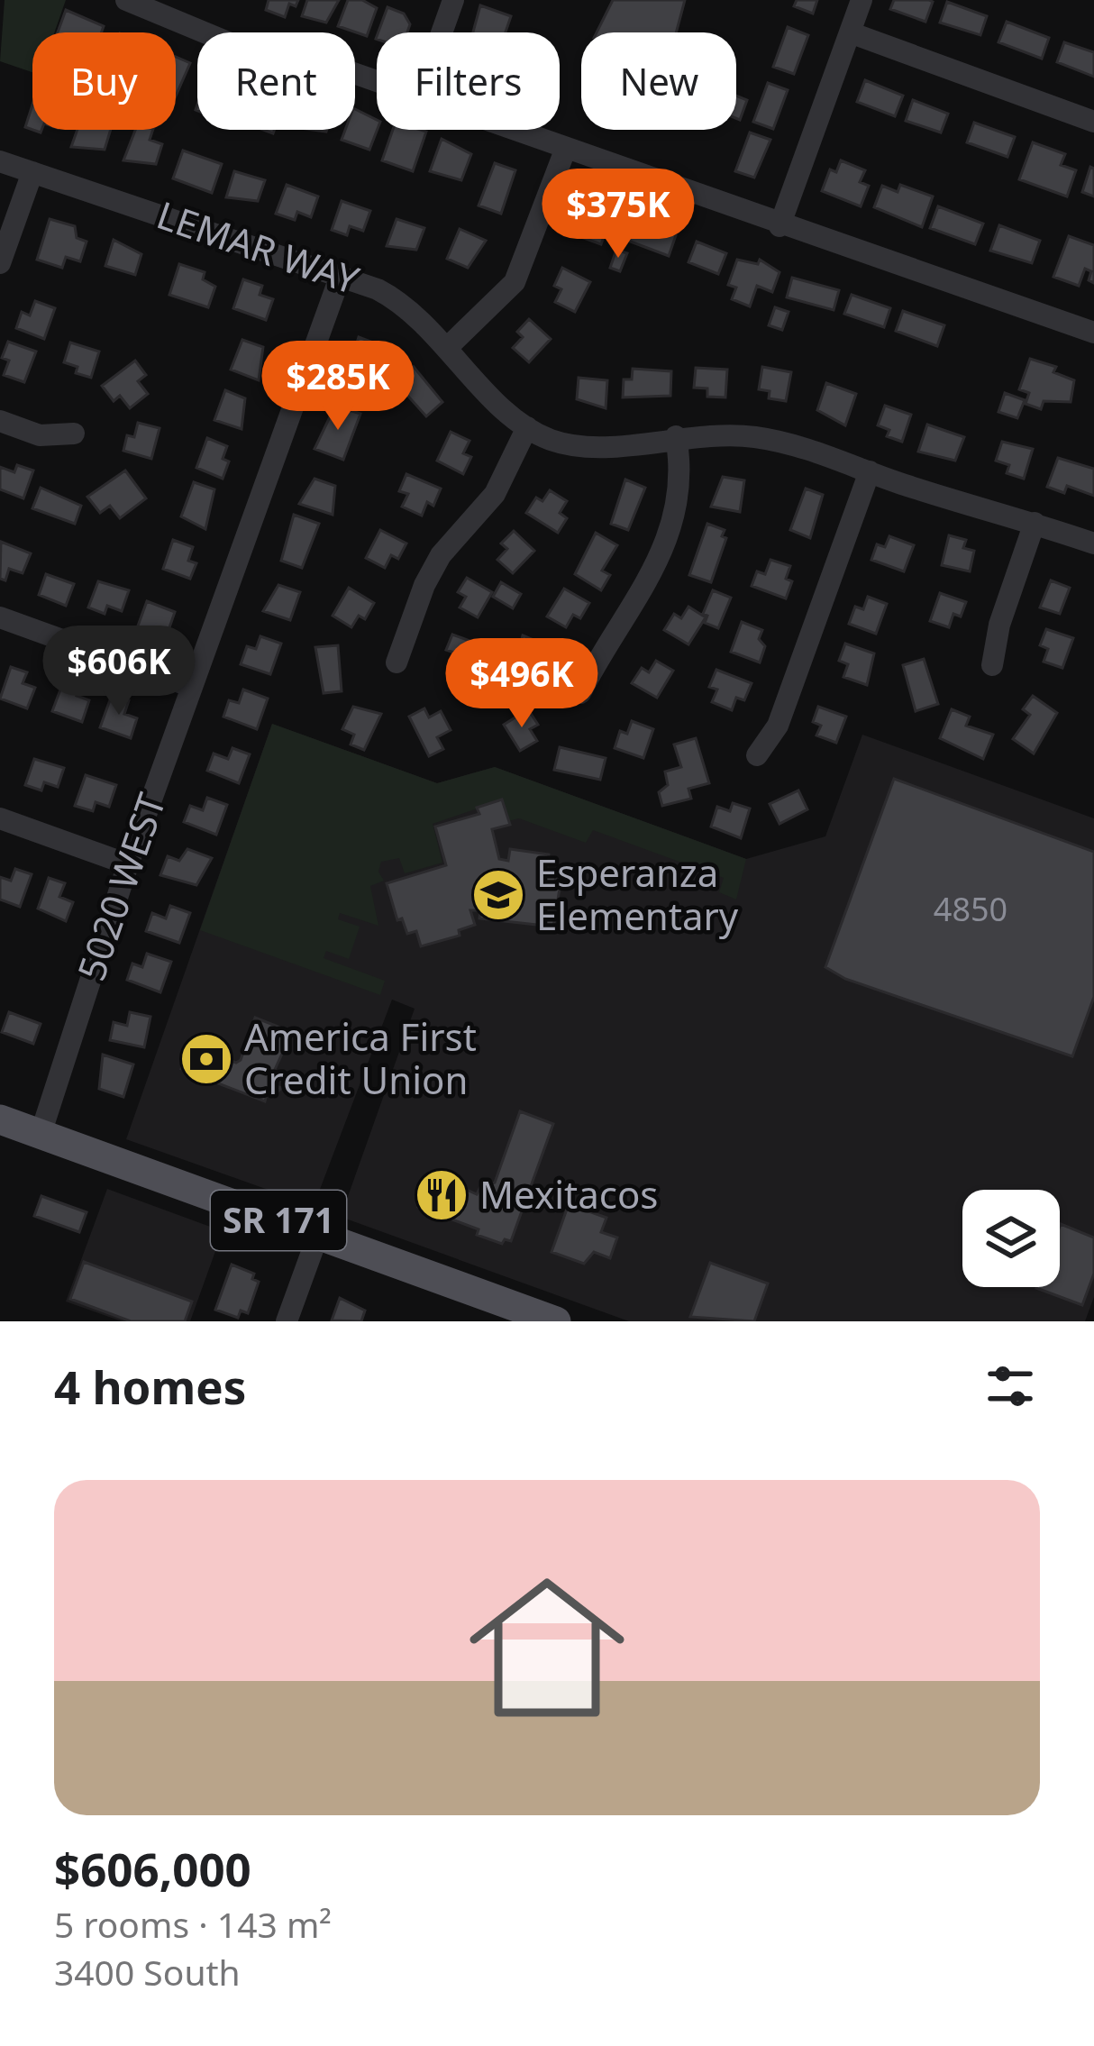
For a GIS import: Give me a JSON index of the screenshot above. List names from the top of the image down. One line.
{"streets":{"main road":["SR 171"],"street":["LEMAR WAY","5020 WEST"]},"crossings":[["LEMAR WAY","5020 WEST"],["5020 WEST","SR 171"]],"places":{"school or university":["Esperanza Elementary"],"bank":["America First Credit Union"],"restaurant":["Mexitacos"]},"house_numbers":["4850"],"page":{"chip":["Buy","Rent","Filters","New"],"price":["$375K","$285K","$606K","$496K"],"heading":"4 homes","list":[{"name":"$606,000","note":"5 rooms · 143 m² · 3400 South"}]}}
